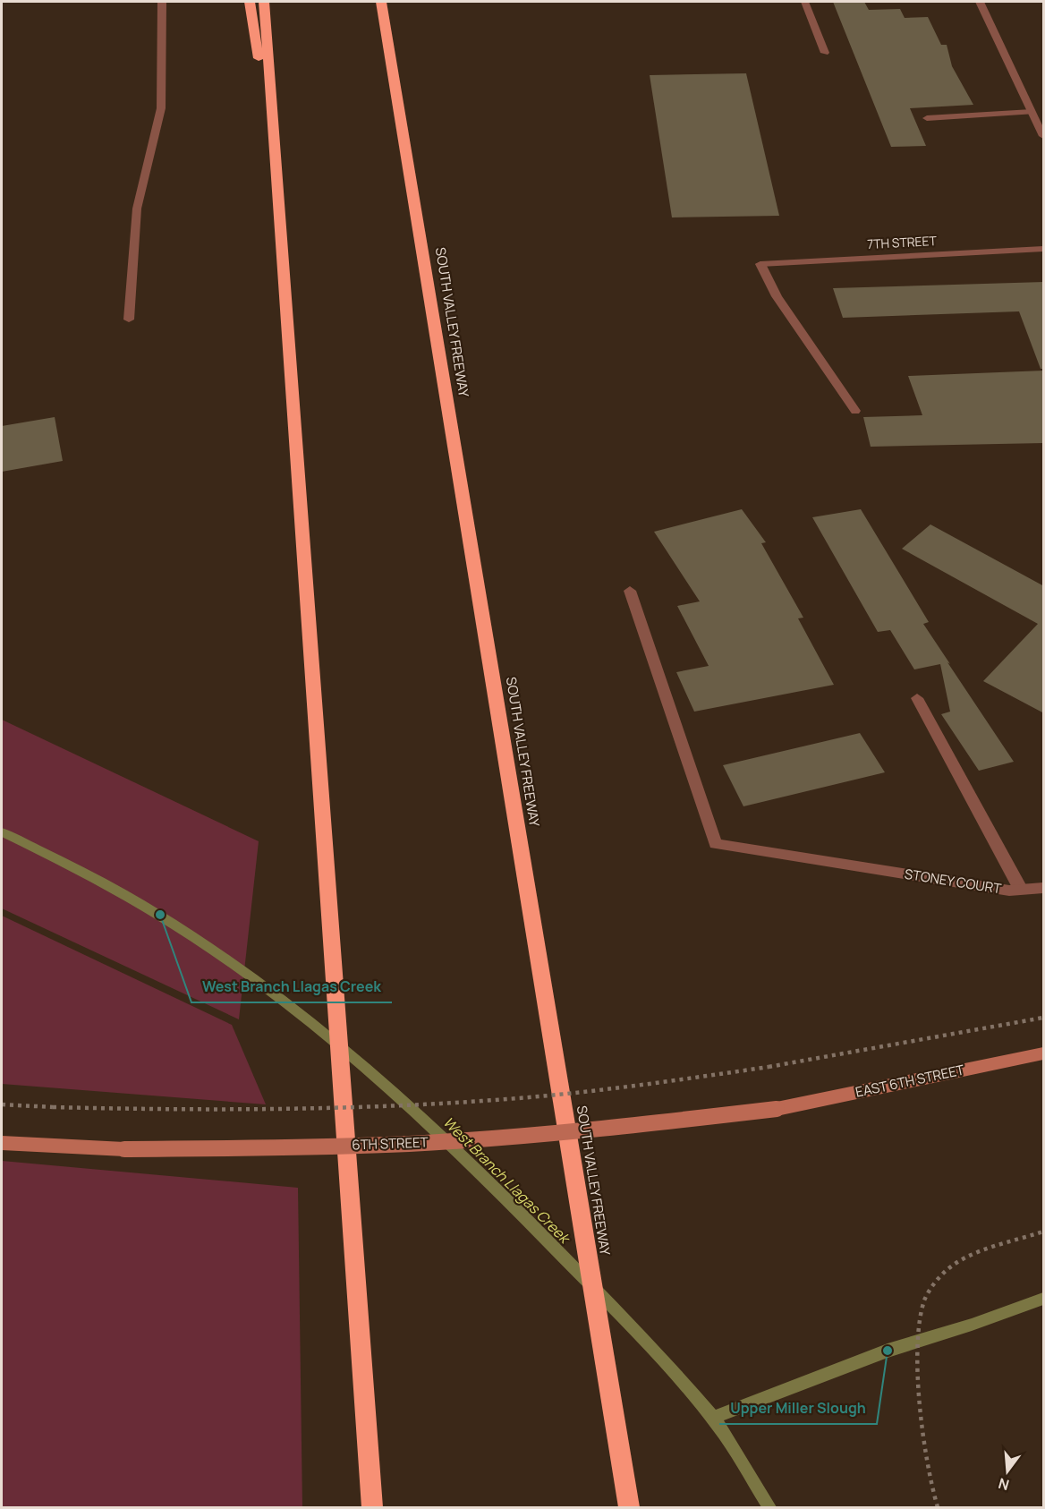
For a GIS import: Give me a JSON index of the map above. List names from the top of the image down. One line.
{"streets":{"highway":["SOUTH VALLEY FREEWAY"],"street":["7TH STREET","STONEY COURT","EAST 6TH STREET","6TH STREET"]},"crossings":[["EAST 6TH STREET","6TH STREET"]],"water":["West Branch Llagas Creek"],"places":["West Branch Llagas Creek","Upper Miller Slough"],"north":"bottom"}
